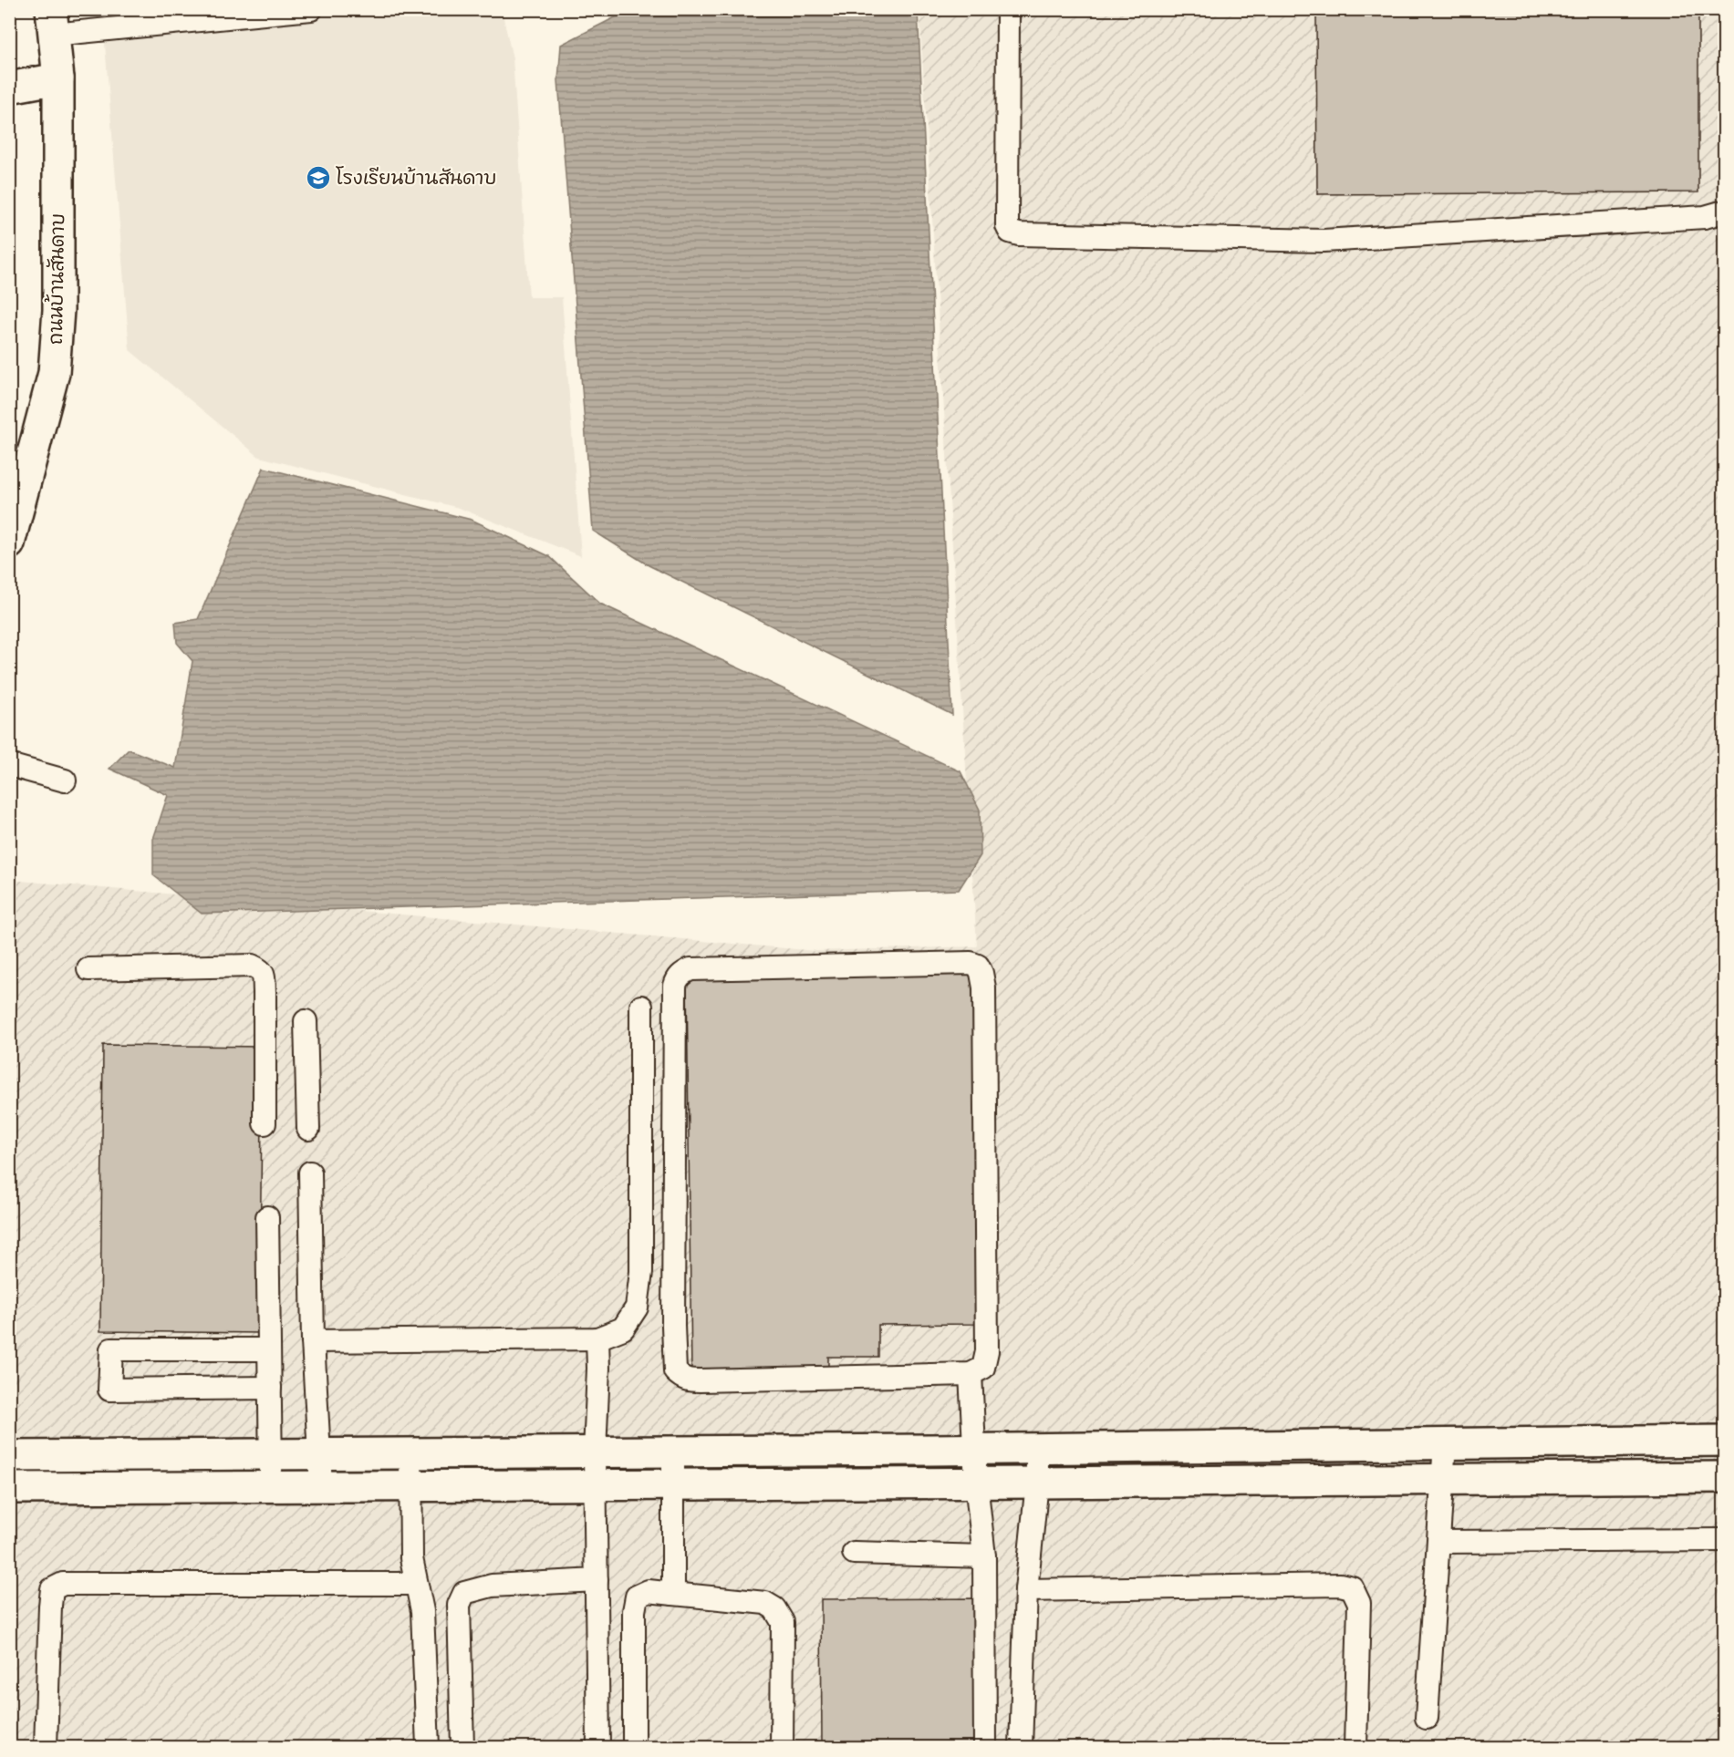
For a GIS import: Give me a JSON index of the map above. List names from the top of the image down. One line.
{"streets":{"street":["ถนนบ้านสันดาบ"]},"places":{"school or university":["โรงเรียนบ้านสันดาบ"]}}
